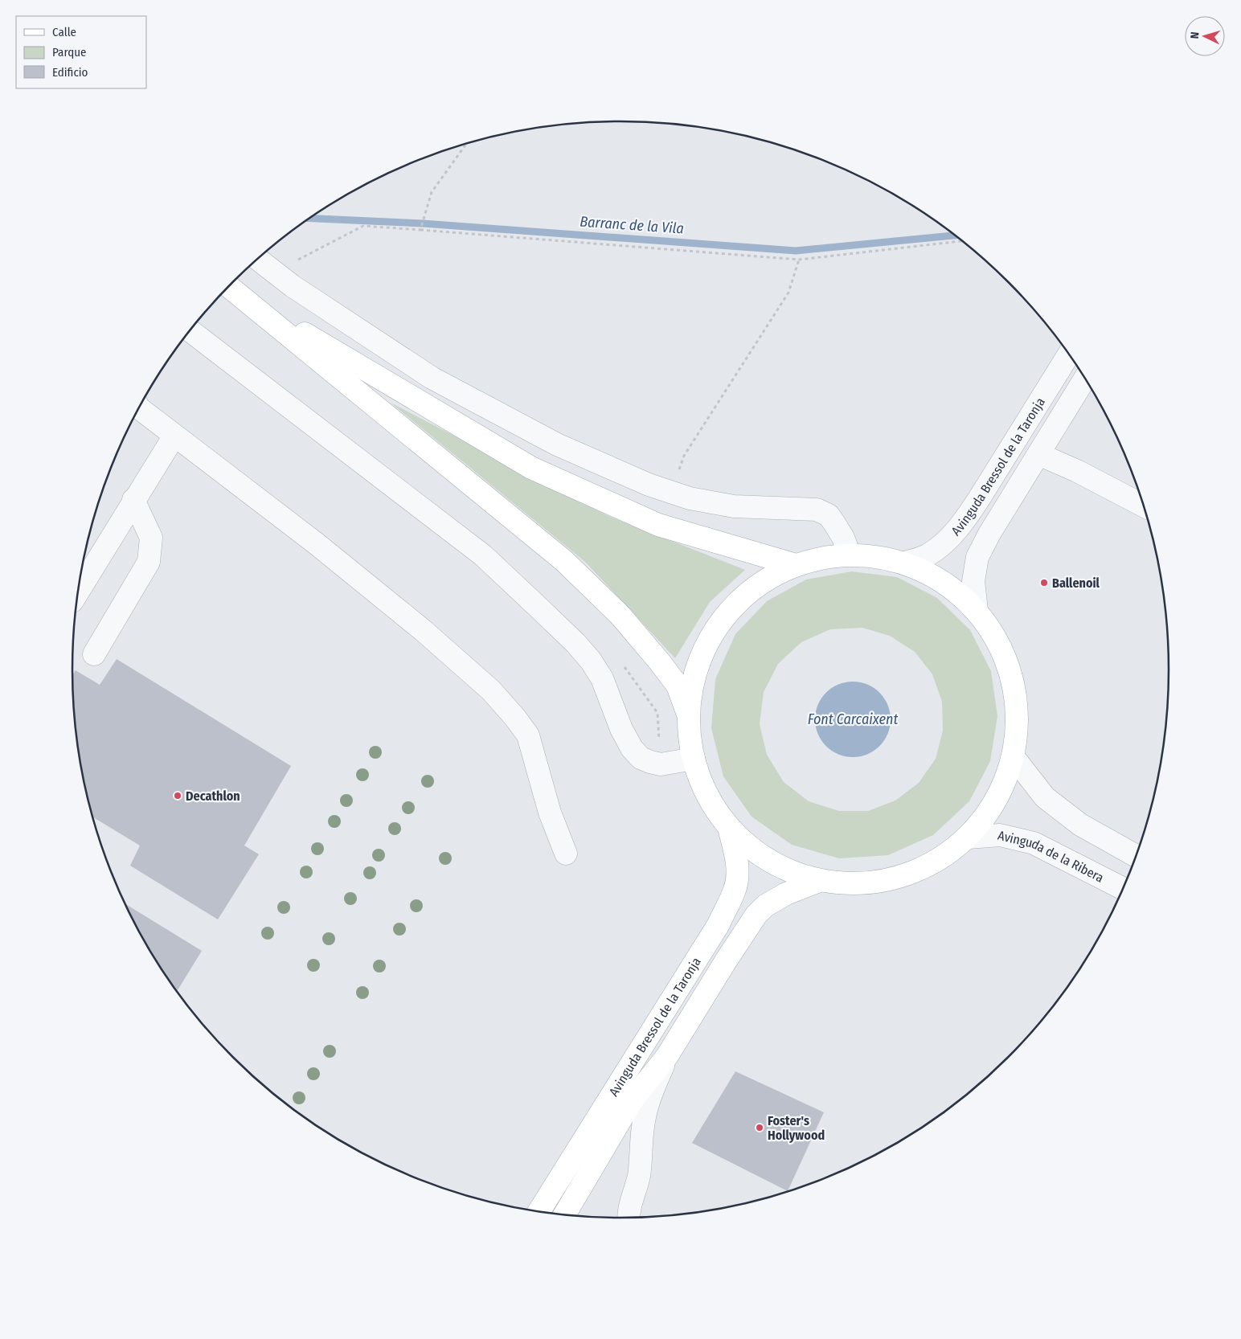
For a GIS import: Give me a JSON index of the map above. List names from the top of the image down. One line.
{"streets":{"main road":["Avinguda Bressol de la Taronja"],"street":["Avinguda de la Ribera"]},"water":["Barranc de la Vila","Font Carcaixent"],"places":["Ballenoil","Decathlon","Foster's Hollywood"],"legend":["Calle","Parque","Edificio"],"north":"left"}
